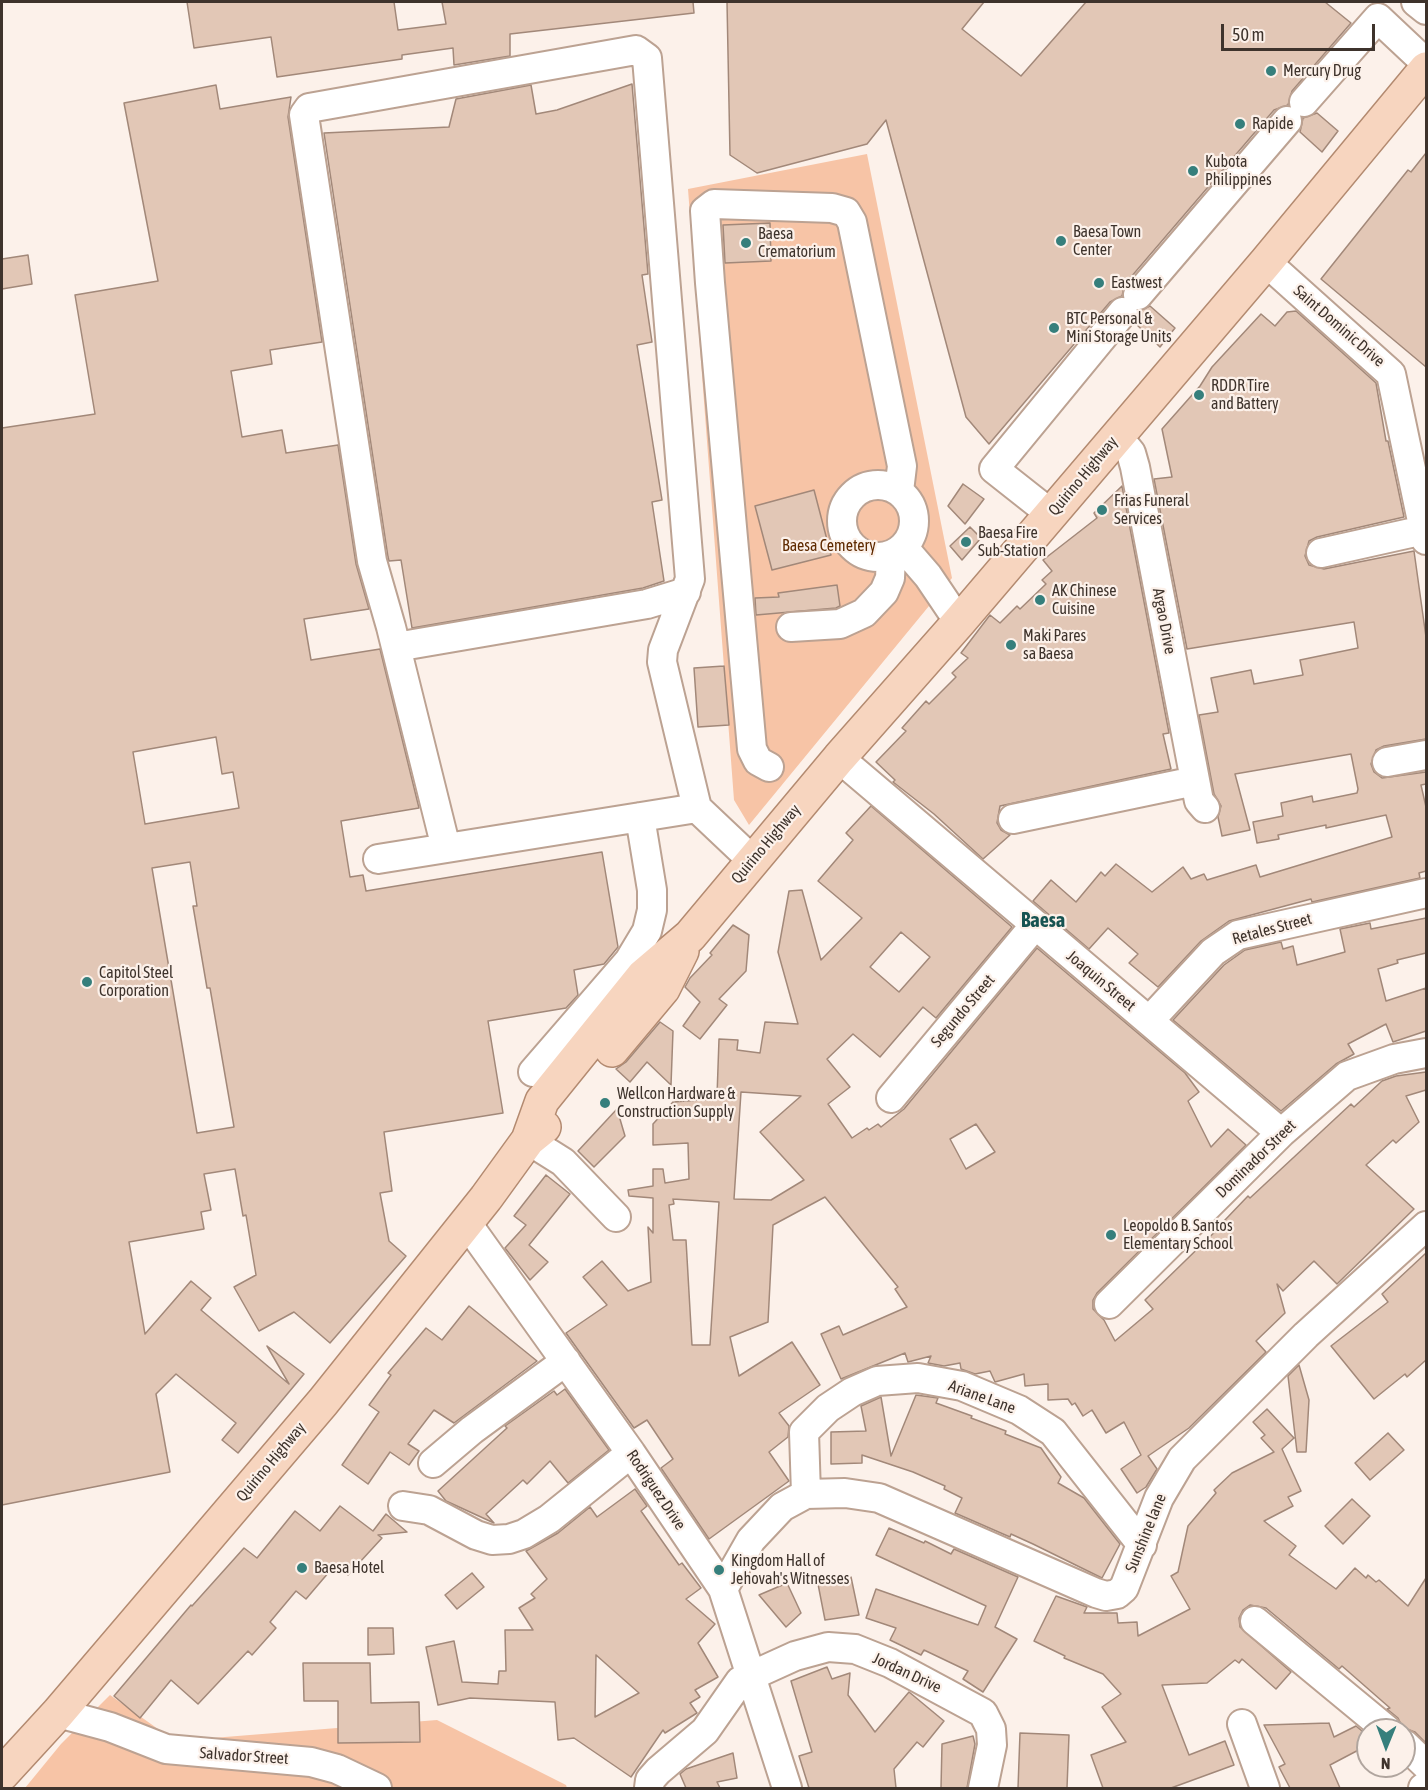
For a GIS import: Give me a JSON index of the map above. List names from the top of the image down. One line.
{"streets":{"main road":["Quirino Highway"],"street":["Saint Dominic Drive","Argao Drive","Retales Street","Joaquin Street","Segundo Street","Dominador Street","Ariane Lane","Rodriguez Drive","Sunshine lane","Jordan Drive","Salvador Street"]},"crossings":[["Saint Dominic Drive","Quirino Highway"],["Quirino Highway","Argao Drive"],["Quirino Highway","Joaquin Street"],["Quirino Highway","Rodriguez Drive"],["Quirino Highway","Salvador Street"],["Retales Street","Joaquin Street"],["Joaquin Street","Segundo Street"],["Joaquin Street","Dominador Street"],["Ariane Lane","Sunshine lane"],["Rodriguez Drive","Sunshine lane"],["Rodriguez Drive","Jordan Drive"]],"districts":["Baesa"],"parks":["Baesa Cemetery"],"places":["Mercury Drug","Rapide","Kubota Philippines","Baesa Town Center","Baesa Crematorium","Eastwest","BTC Personal & Mini Storage Units","RDDR Tire and Battery","Frias Funeral Services","Baesa Fire Sub-Station","AK Chinese Cuisine","Maki Pares sa Baesa","Capitol Steel Corporation","Wellcon Hardware & Construction Supply","Leopoldo B. Santos Elementary School","Baesa Hotel","Kingdom Hall of Jehovah's Witnesses"],"scale_bar":"50 m","north":"bottom"}
